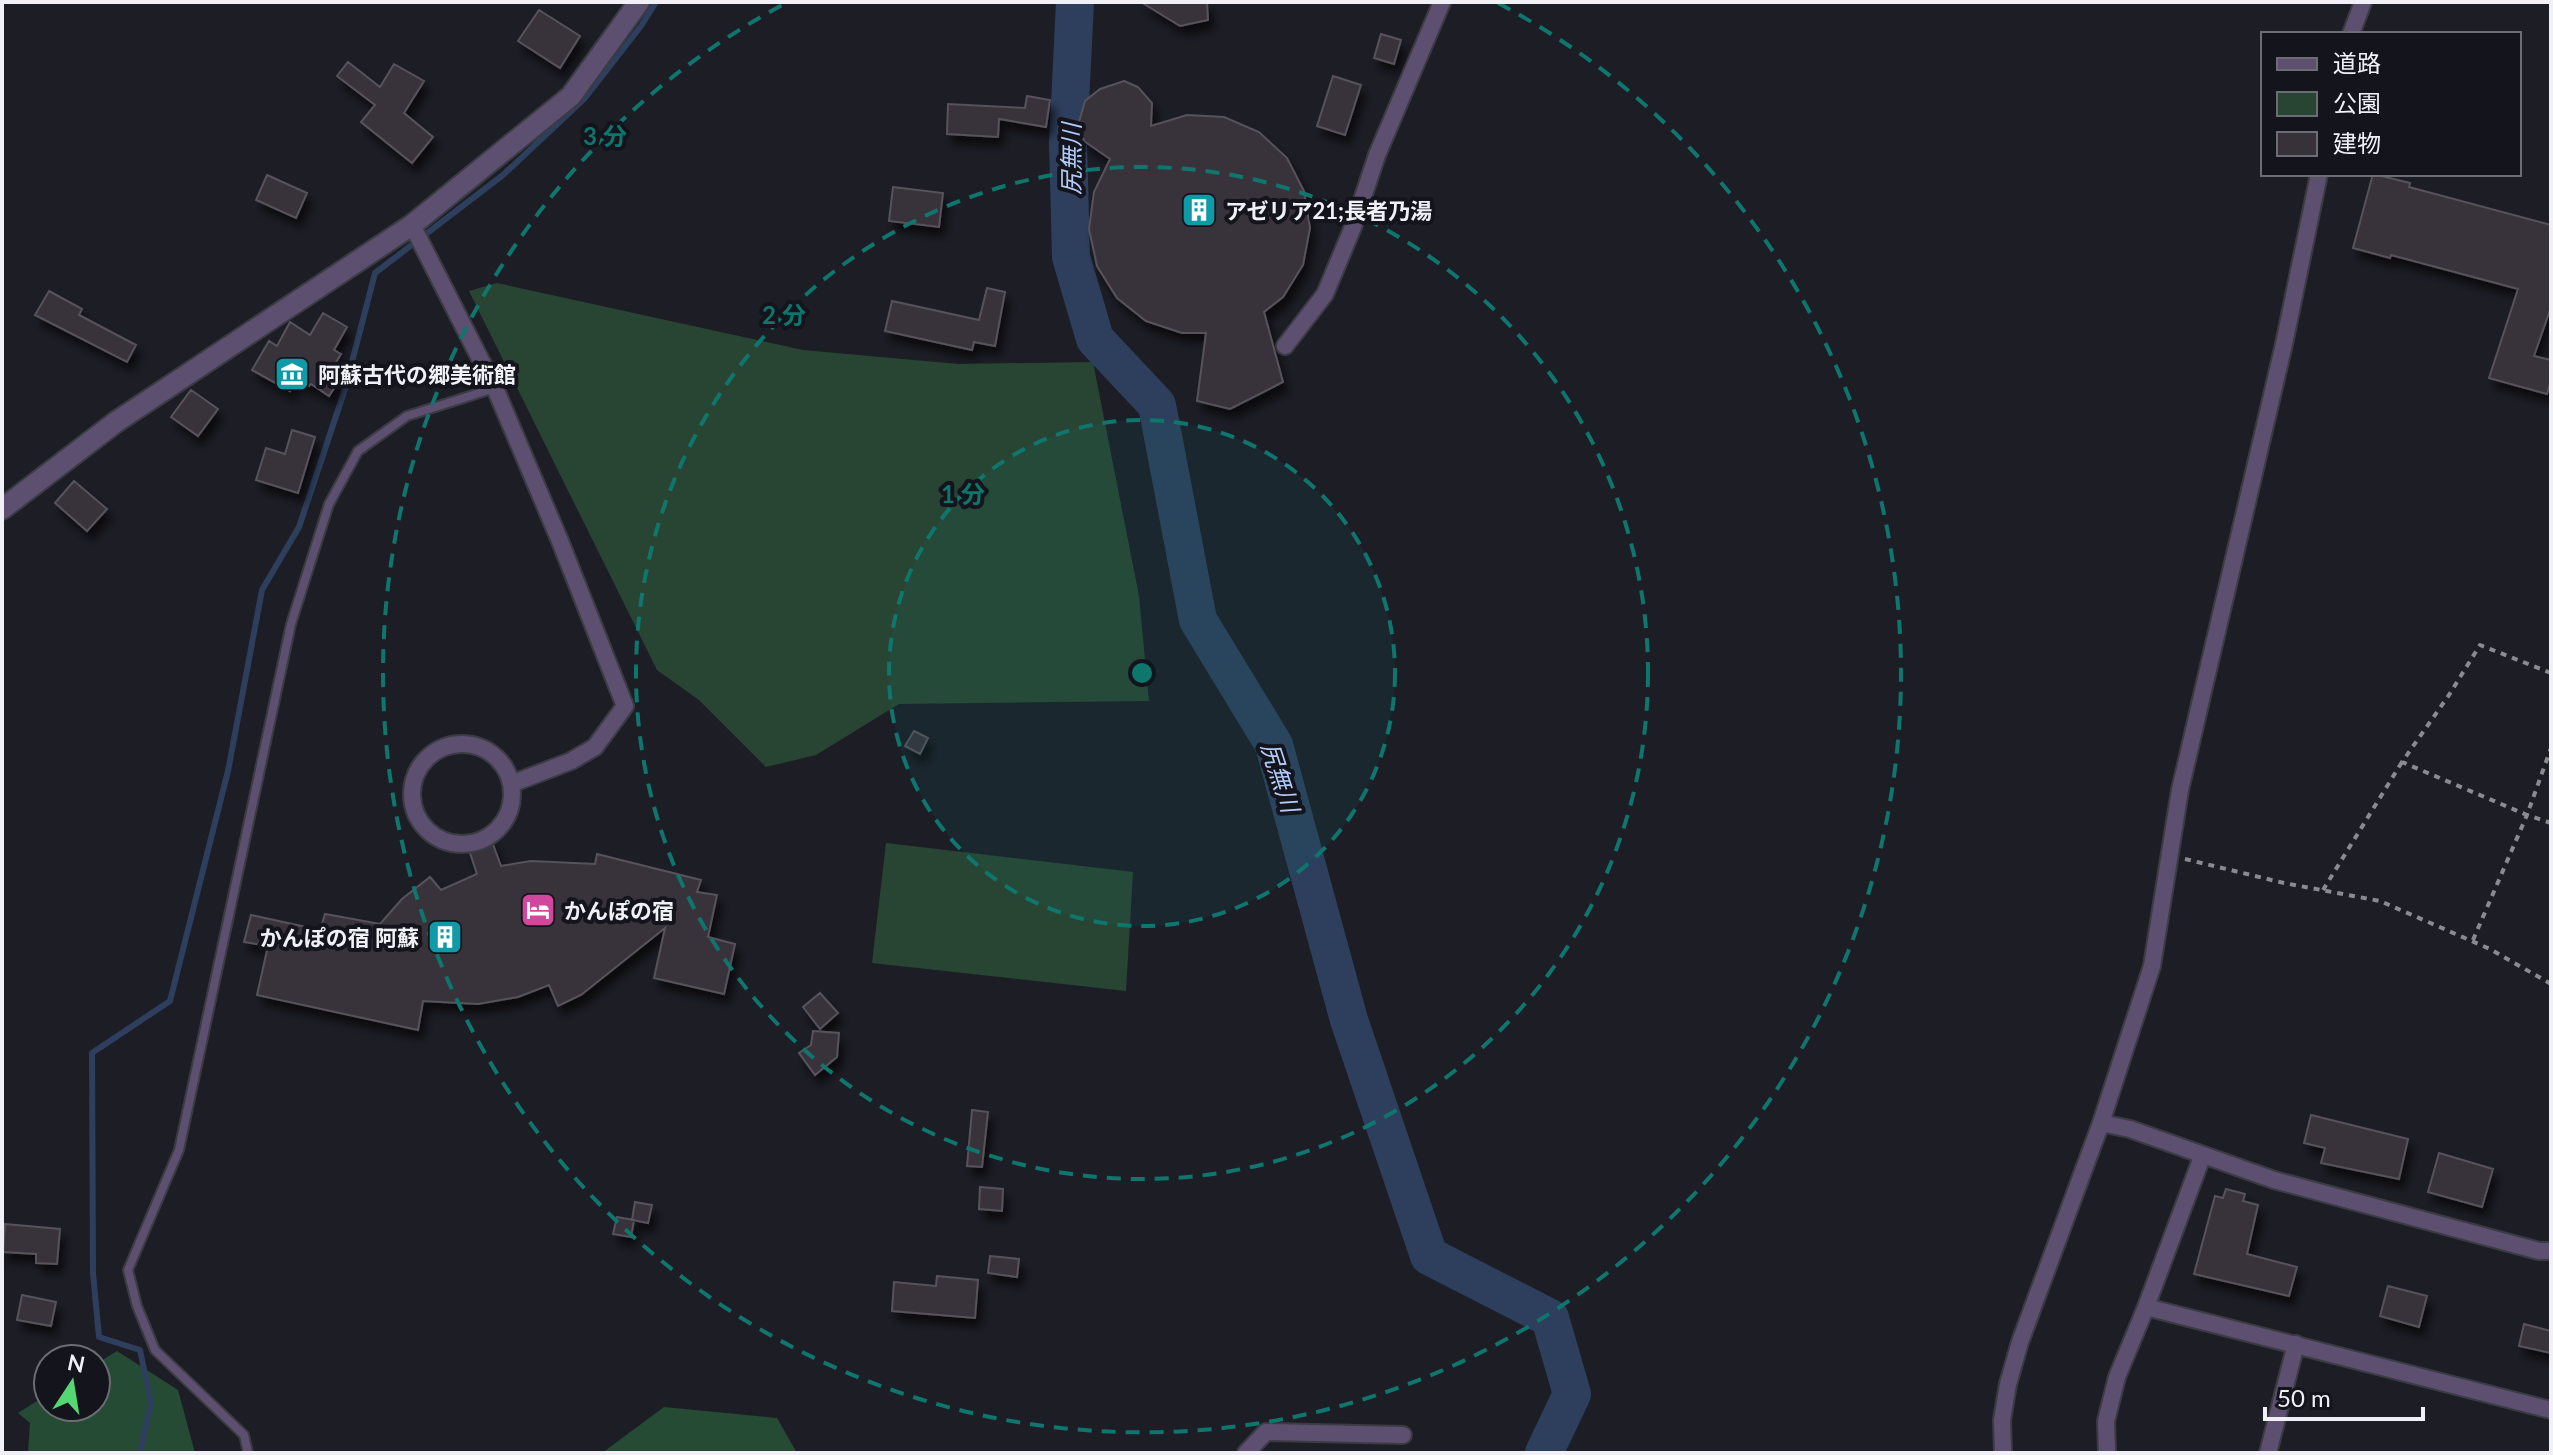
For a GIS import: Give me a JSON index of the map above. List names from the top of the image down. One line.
{"water":["尻無川"],"places":{"building":["アゼリア21;長者乃湯","かんぽの宿 阿蘇"],"museum":["阿蘇古代の郷美術館"],"hotel":["かんぽの宿"]},"legend":["道路","公園","建物"],"scale_bar":"50 m","north":"top","rings":["3 分","2 分","1 分"]}
